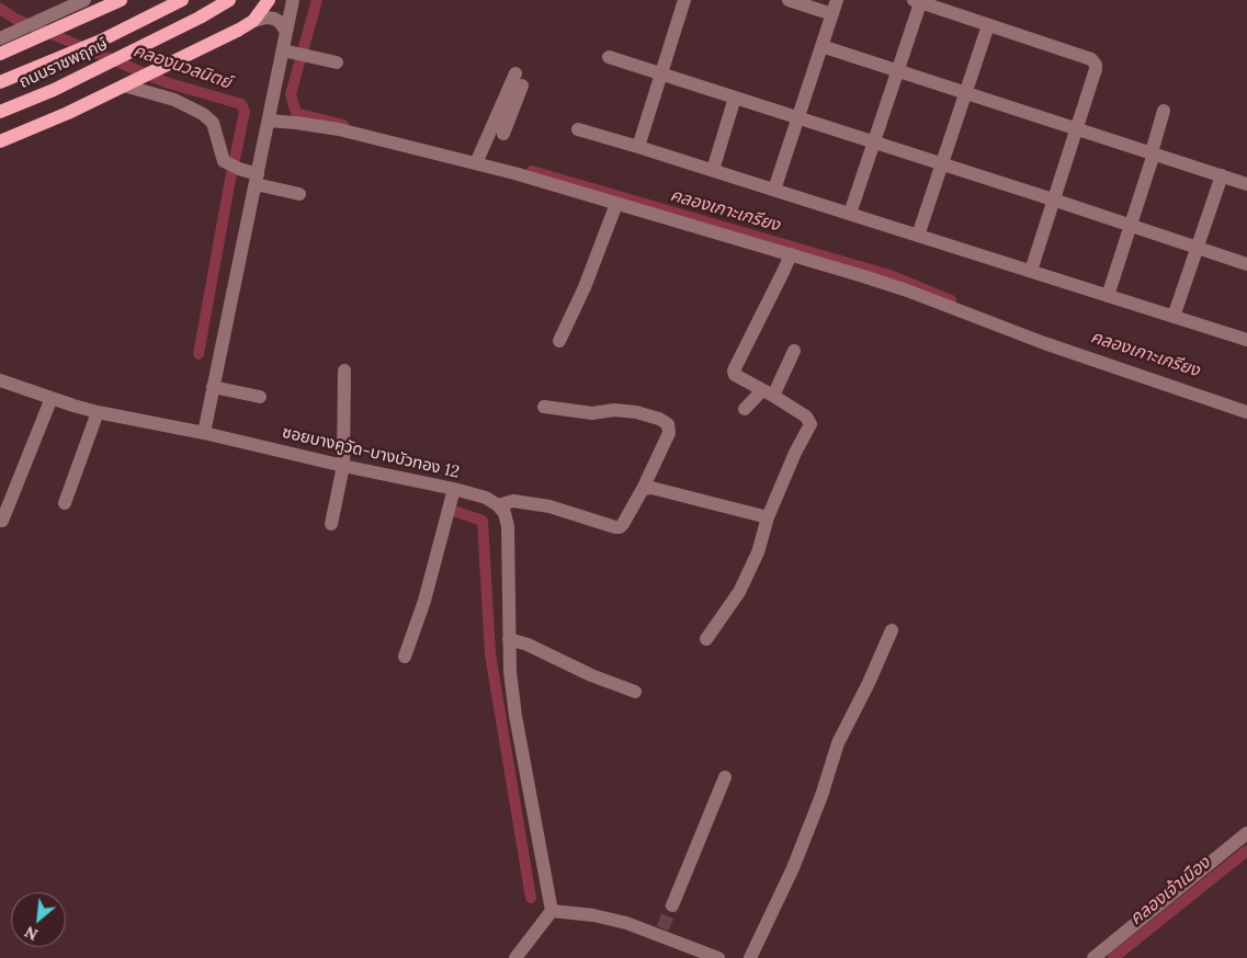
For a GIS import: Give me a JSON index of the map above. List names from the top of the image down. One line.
{"streets":{"main road":["ถนนราชพฤกษ์"],"street":["ซอยบางคูวัด-บางบัวทอง 12"]},"water":["คลองนวลนิตย์","คลองเกาะเกรียง","คลองเจ้าเมือง"],"north":"bottom left"}
